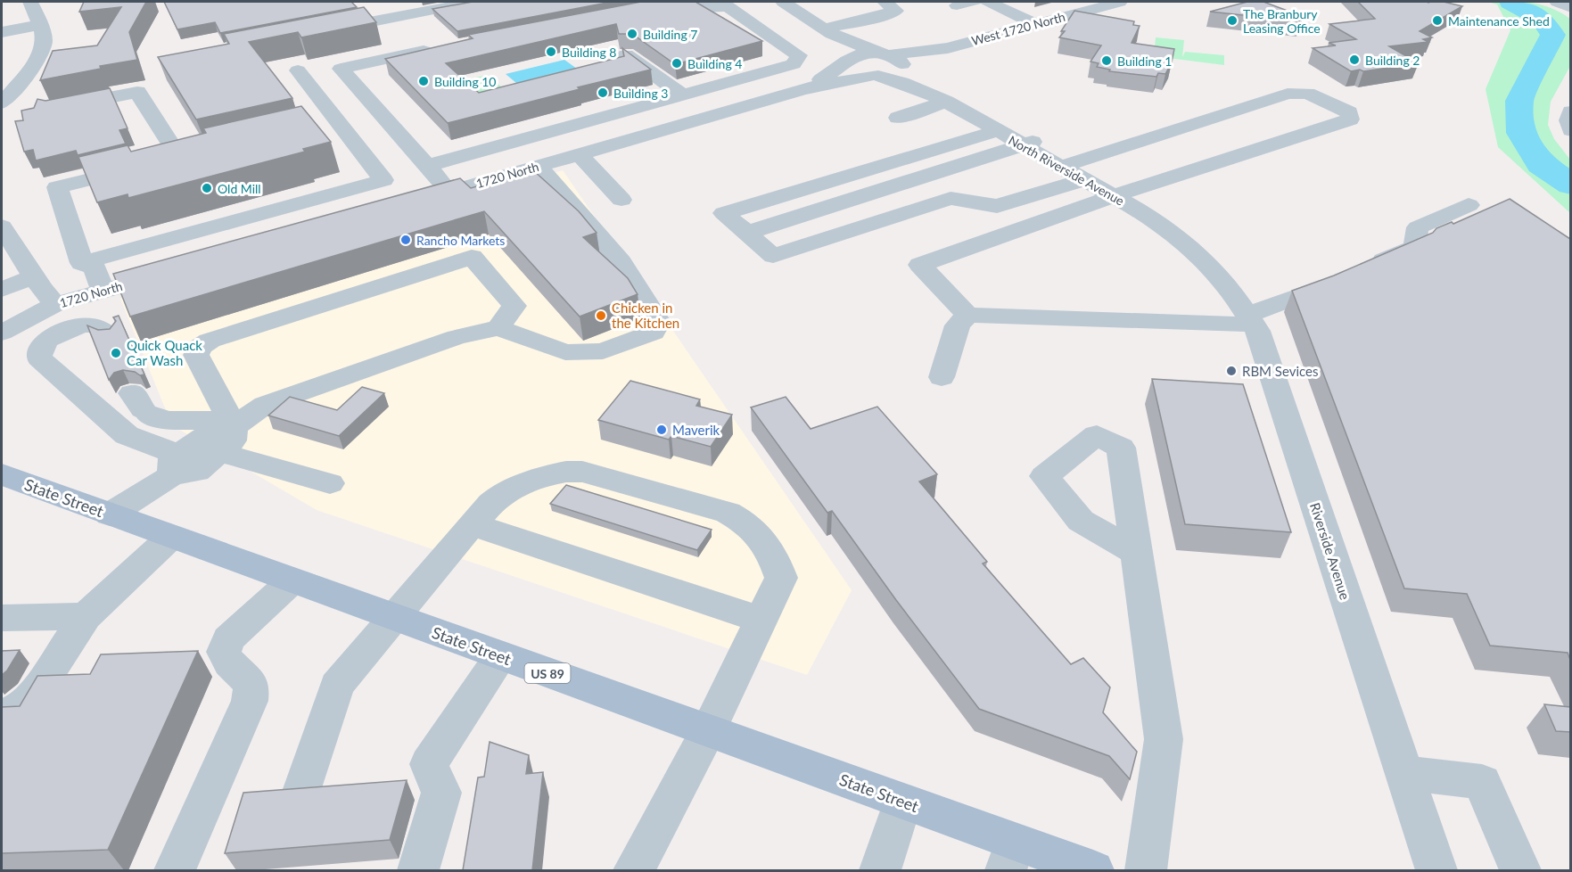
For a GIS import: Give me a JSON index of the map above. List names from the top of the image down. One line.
{"streets":{"main road":["State Street","US 89"],"street":["West 1720 North","North Riverside Avenue","1720 North","Riverside Avenue"]},"crossings":[["West 1720 North","North Riverside Avenue"],["West 1720 North","1720 North"],["North Riverside Avenue","1720 North"],["North Riverside Avenue","Riverside Avenue"]],"places":["The Branbury Leasing Office","Maintenance Shed","Building 7","Building 8","Building 2","Building 1","Building 4","Building 10","Building 3","Old Mill","Rancho Markets","Chicken in the Kitchen","Quick Quack Car Wash","RBM Sevices","Maverik"]}
